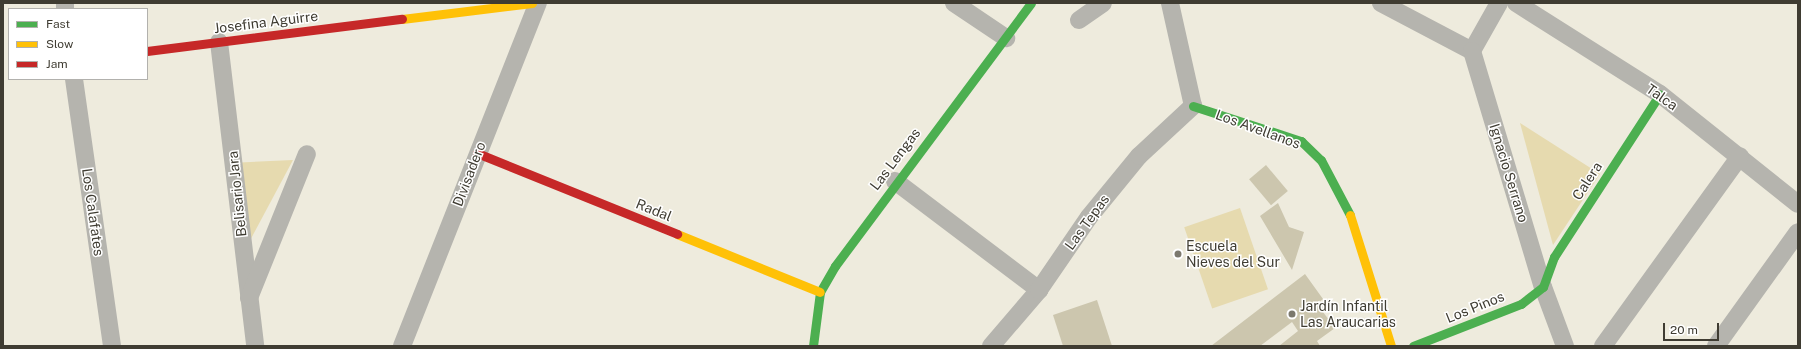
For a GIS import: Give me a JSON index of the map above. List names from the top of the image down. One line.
{"streets":{"street":["Josefina Aguirre","Talca","Los Avellanos","Las Lengas","Ignacio Serrano","Divisadero","Calera","Belisario Jara","Radal","Los Calafates","Las Tepas","Los Pinos"]},"crossings":[["Josefina Aguirre","Belisario Jara"],["Talca","Calera"],["Los Avellanos","Las Tepas"],["Las Lengas","Radal"],["Ignacio Serrano","Calera"],["Ignacio Serrano","Los Pinos"],["Divisadero","Radal"],["Calera","Los Pinos"]],"places":["Escuela Nieves del Sur","Jardín Infantil Las Araucarias"],"legend":["Fast","Slow","Jam"],"scale_bar":"20 m"}
